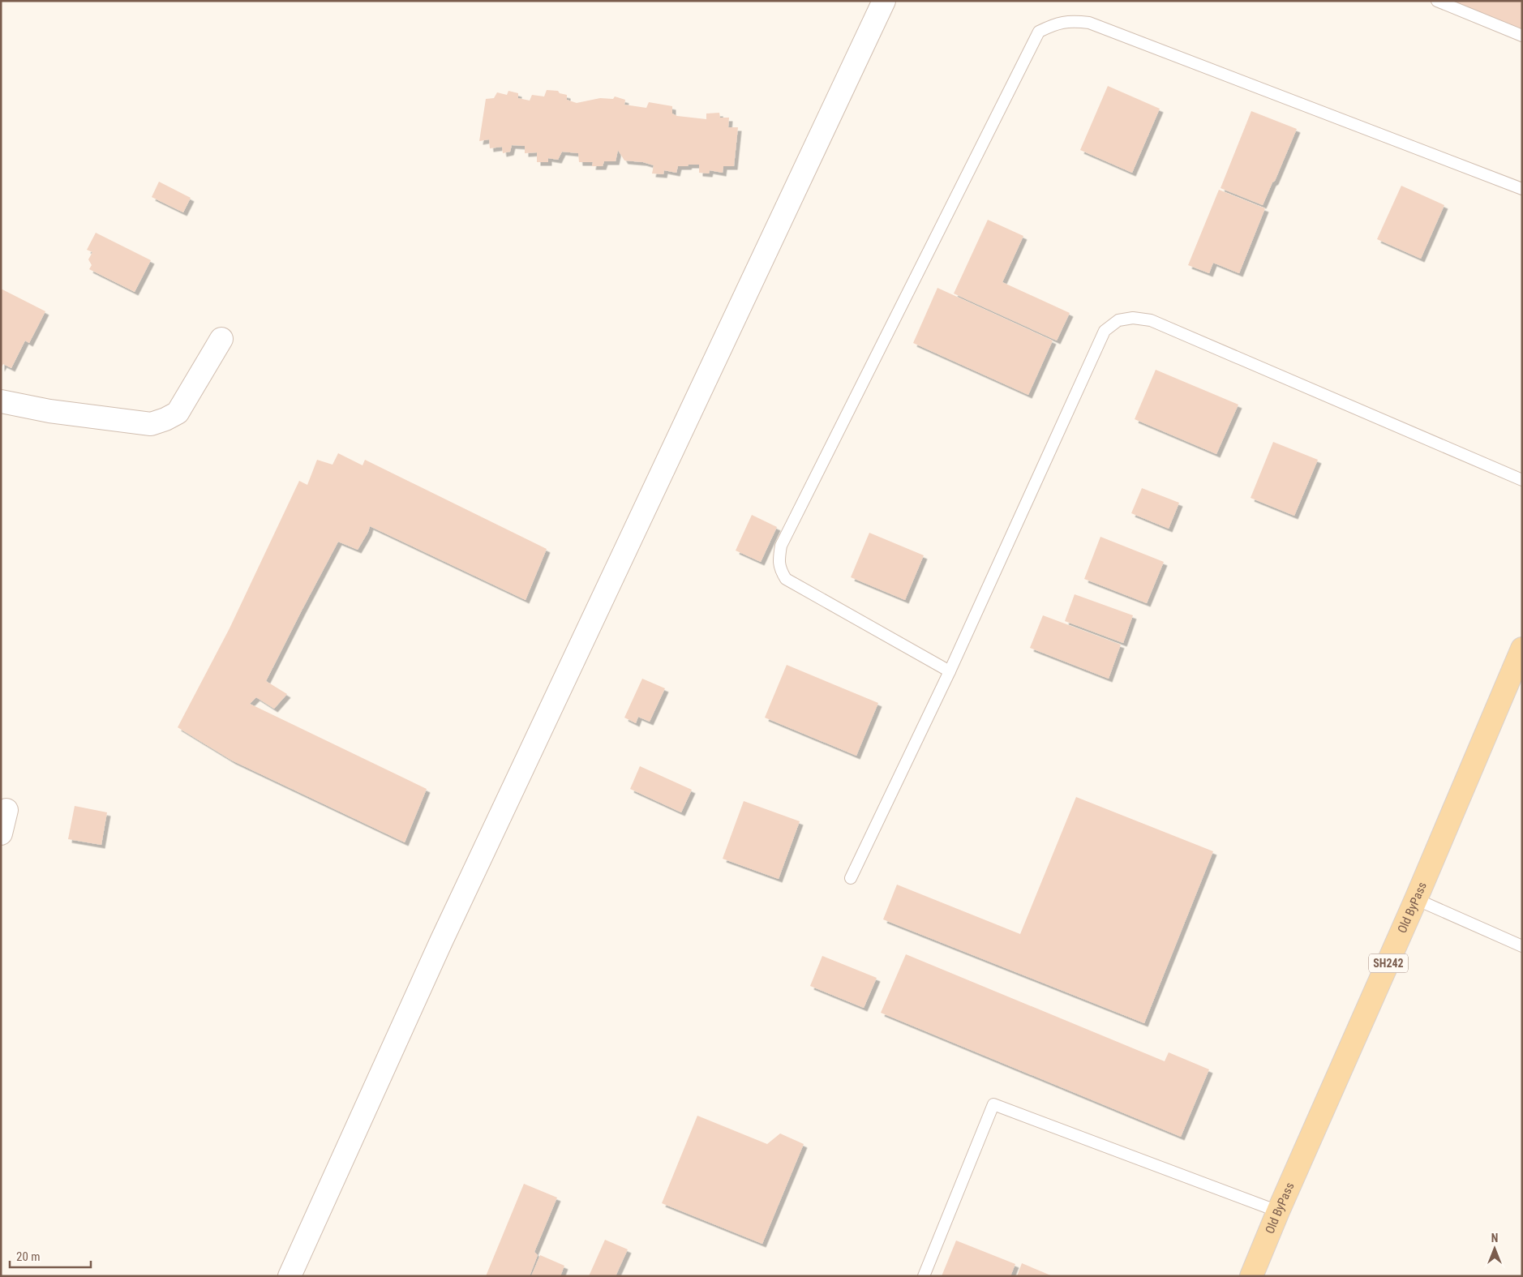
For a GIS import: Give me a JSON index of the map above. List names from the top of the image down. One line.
{"streets":{"main road":["Old ByPass","SH242"]},"scale_bar":"20 m","north":"top"}
